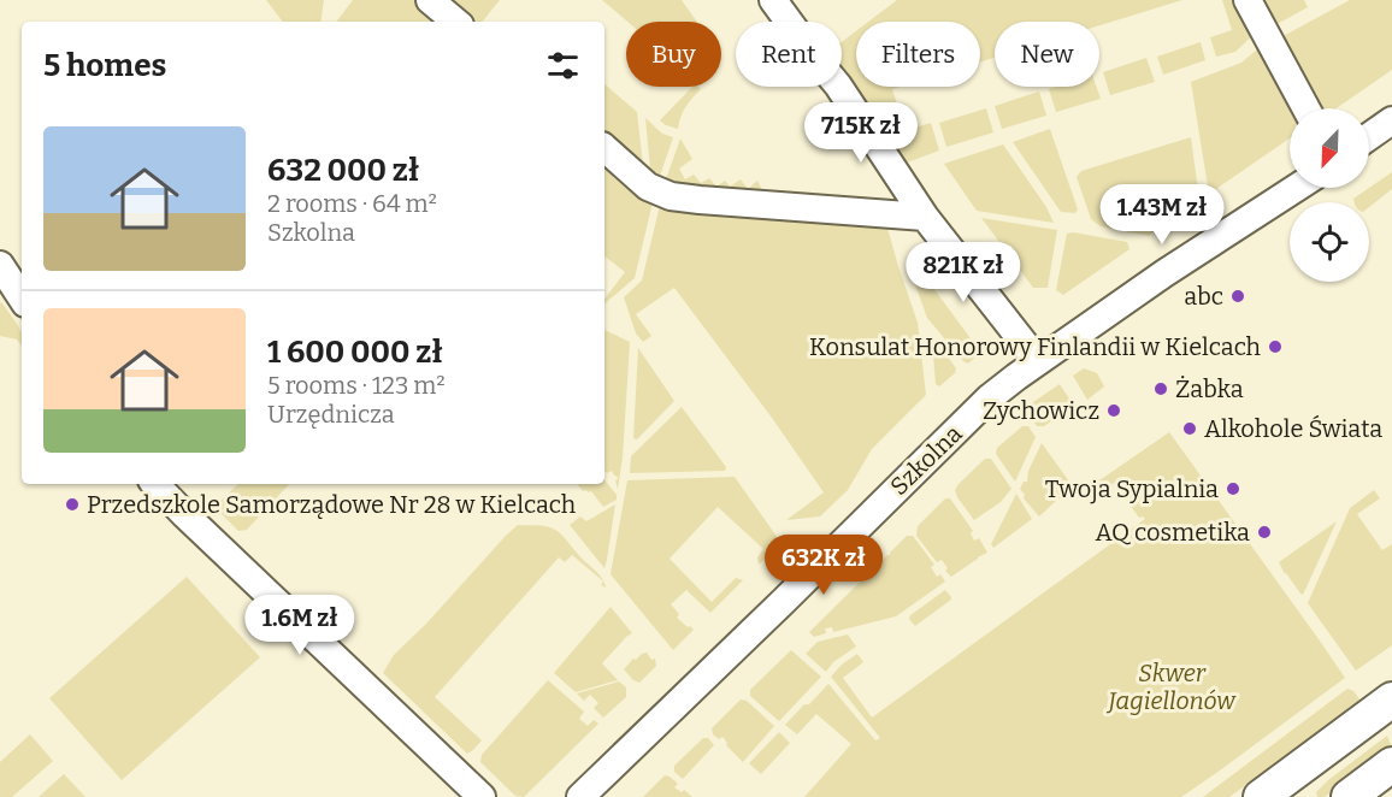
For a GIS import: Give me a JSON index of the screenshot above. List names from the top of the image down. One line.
{"streets":{"street":["Szkolna"]},"parks":["Skwer Jagiellonów"],"places":["abc","Konsulat Honorowy Finlandii w Kielcach","Żabka","Zychowicz","Alkohole Świata","Twoja Sypialnia","Przedszkole Samorządowe Nr 28 w Kielcach","AQ cosmetika"],"north":"bottom left","page":{"chip":["Buy","Rent","Filters","New"],"heading":"5 homes","price":["715K zł","1.43M zł","821K zł","632K zł","1.6M zł"],"list":[{"name":"632 000 zł","note":"2 rooms · 64 m² · Szkolna"},{"name":"1 600 000 zł","note":"5 rooms · 123 m² · Urzędnicza"}]}}
